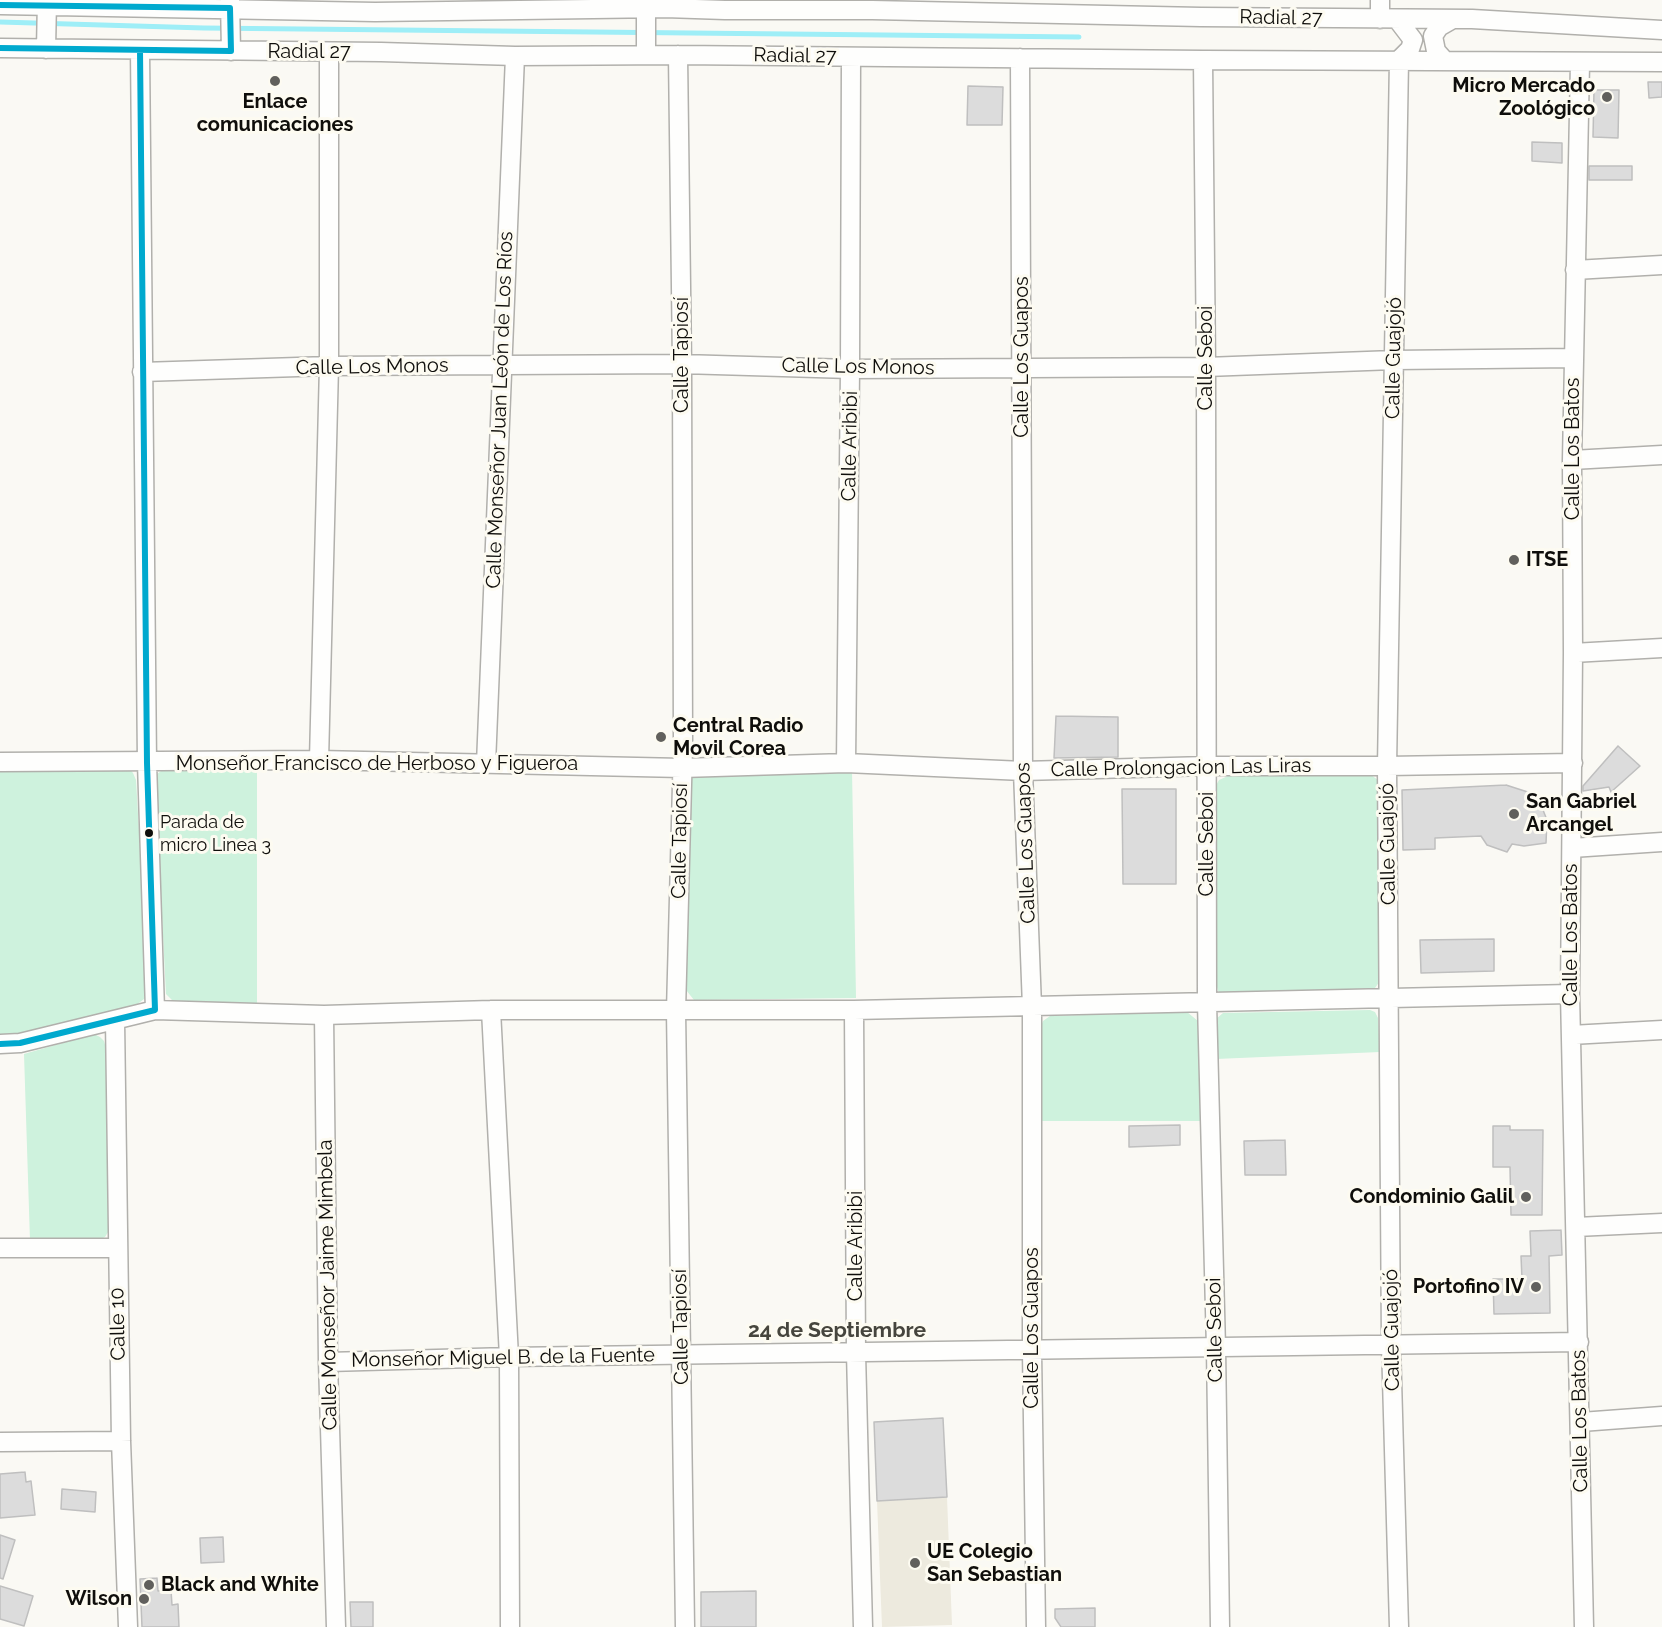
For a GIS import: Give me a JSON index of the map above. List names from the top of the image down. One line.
{"streets":{"street":["Radial 27","Calle Tapiosí","Calle Los Guapos","Calle Seboi","Calle Guajojó","Calle Los Monos","Calle Monseñor Juan León de Los Ríos","Calle Aribibi","Calle Los Batos","Monseñor Francisco de Herboso y Figueroa","Calle Prolongacion Las Liras","Calle Monseñor Jaime Mimbela","Calle 10","Monseñor Miguel B. de la Fuente"]},"crossings":[["Radial 27","Calle Tapiosí"],["Radial 27","Calle Los Guapos"],["Radial 27","Calle Seboi"],["Radial 27","Calle Guajojó"],["Radial 27","Calle Monseñor Juan León de Los Ríos"],["Radial 27","Calle Aribibi"],["Radial 27","Calle Los Batos"],["Calle Tapiosí","Calle Los Monos"],["Calle Tapiosí","Monseñor Francisco de Herboso y Figueroa"],["Calle Tapiosí","Calle Prolongacion Las Liras"],["Calle Tapiosí","Monseñor Miguel B. de la Fuente"],["Calle Los Guapos","Calle Los Monos"],["Calle Los Guapos","Calle Prolongacion Las Liras"],["Calle Los Guapos","Monseñor Miguel B. de la Fuente"],["Calle Seboi","Calle Los Monos"],["Calle Seboi","Calle Prolongacion Las Liras"],["Calle Seboi","Monseñor Miguel B. de la Fuente"],["Calle Guajojó","Calle Los Monos"],["Calle Guajojó","Calle Prolongacion Las Liras"],["Calle Guajojó","Monseñor Miguel B. de la Fuente"],["Calle Los Monos","Calle Monseñor Juan León de Los Ríos"],["Calle Los Monos","Calle Aribibi"],["Calle Los Monos","Calle Los Batos"],["Calle Monseñor Juan León de Los Ríos","Monseñor Francisco de Herboso y Figueroa"],["Calle Aribibi","Calle Prolongacion Las Liras"],["Calle Aribibi","Monseñor Miguel B. de la Fuente"],["Calle Los Batos","Calle Prolongacion Las Liras"],["Calle Los Batos","Monseñor Miguel B. de la Fuente"],["Monseñor Francisco de Herboso y Figueroa","Calle Prolongacion Las Liras"],["Calle Monseñor Jaime Mimbela","Monseñor Miguel B. de la Fuente"]],"districts":["24 de Septiembre"],"places":["Enlace comunicaciones","Micro Mercado Zoológico","ITSE","Central Radio Movil Corea","San Gabriel Arcangel","Parada de micro Linea 3","Condominio Galil","Portofino IV","UE Colegio San Sebastian","Black and White","Wilson"]}
